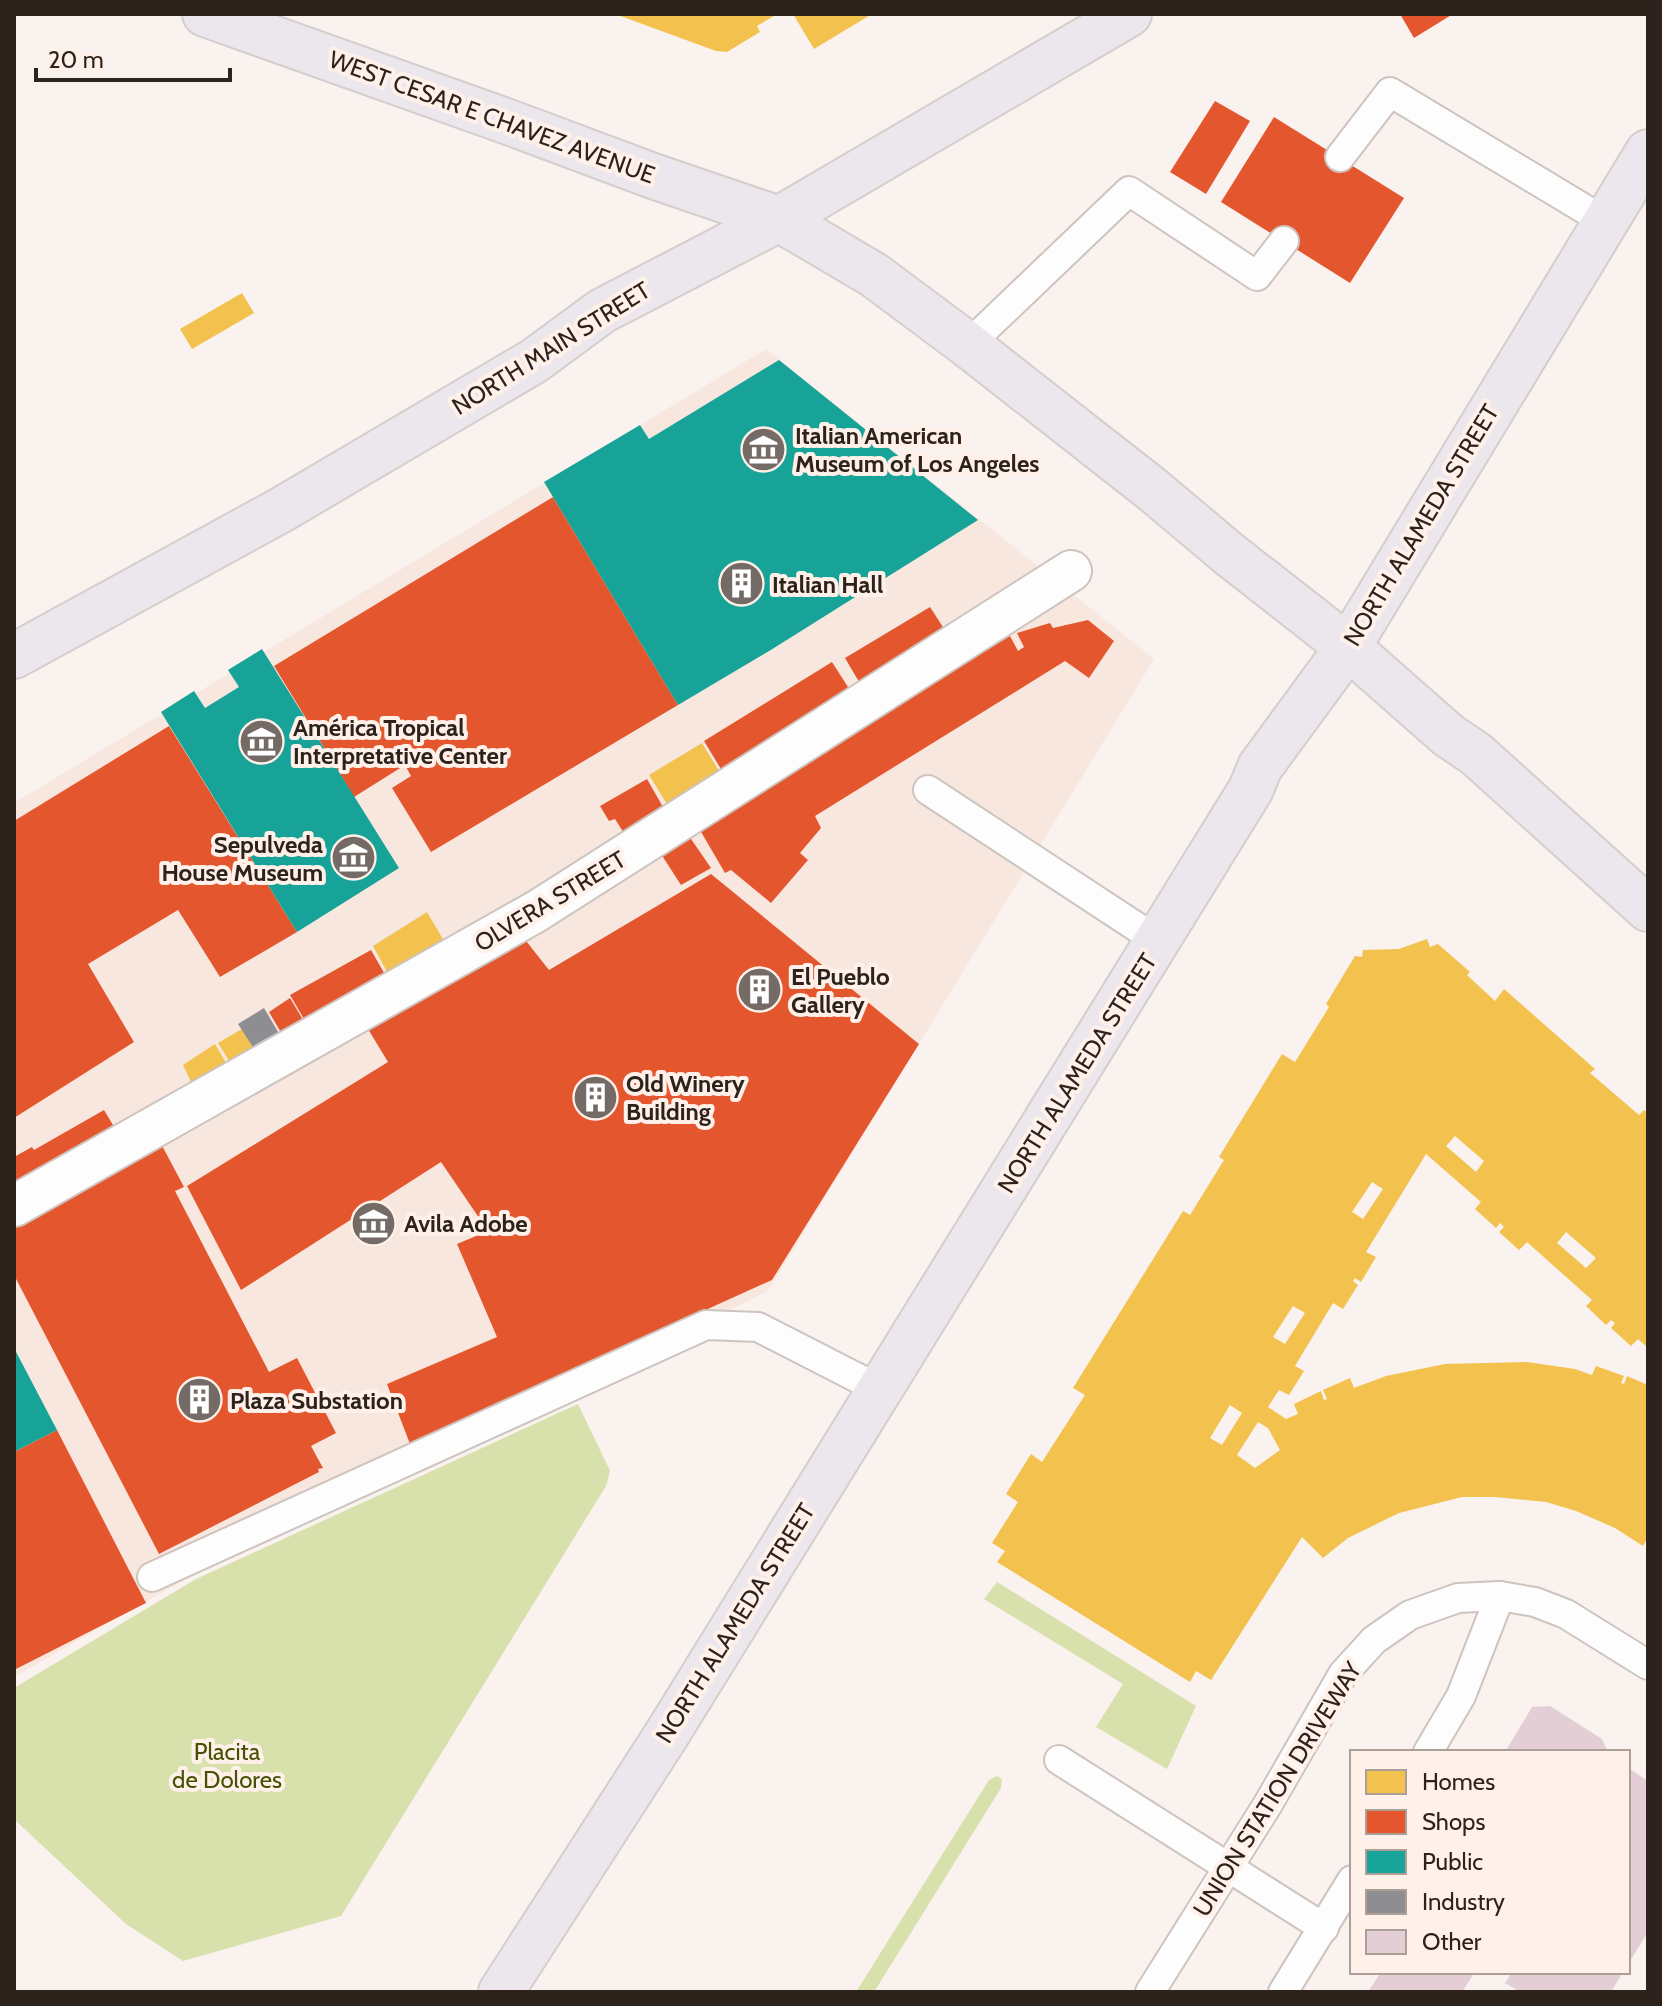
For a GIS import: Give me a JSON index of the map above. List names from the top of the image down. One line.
{"streets":{"main road":["WEST CESAR E CHAVEZ AVENUE","NORTH MAIN STREET","NORTH ALAMEDA STREET"],"street":["OLVERA STREET"],"lane":["UNION STATION DRIVEWAY"]},"crossings":[["WEST CESAR E CHAVEZ AVENUE","NORTH MAIN STREET"],["WEST CESAR E CHAVEZ AVENUE","NORTH ALAMEDA STREET"]],"parks":["Placita de Dolores"],"places":{"museum":["Italian American Museum of Los Angeles","América Tropical Interpretative Center","Sepulveda House Museum","Avila Adobe"],"building":["Italian Hall","El Pueblo Gallery","Old Winery Building","Plaza Substation"]},"legend":["Homes","Shops","Public","Industry","Other"],"scale_bar":"20 m"}
